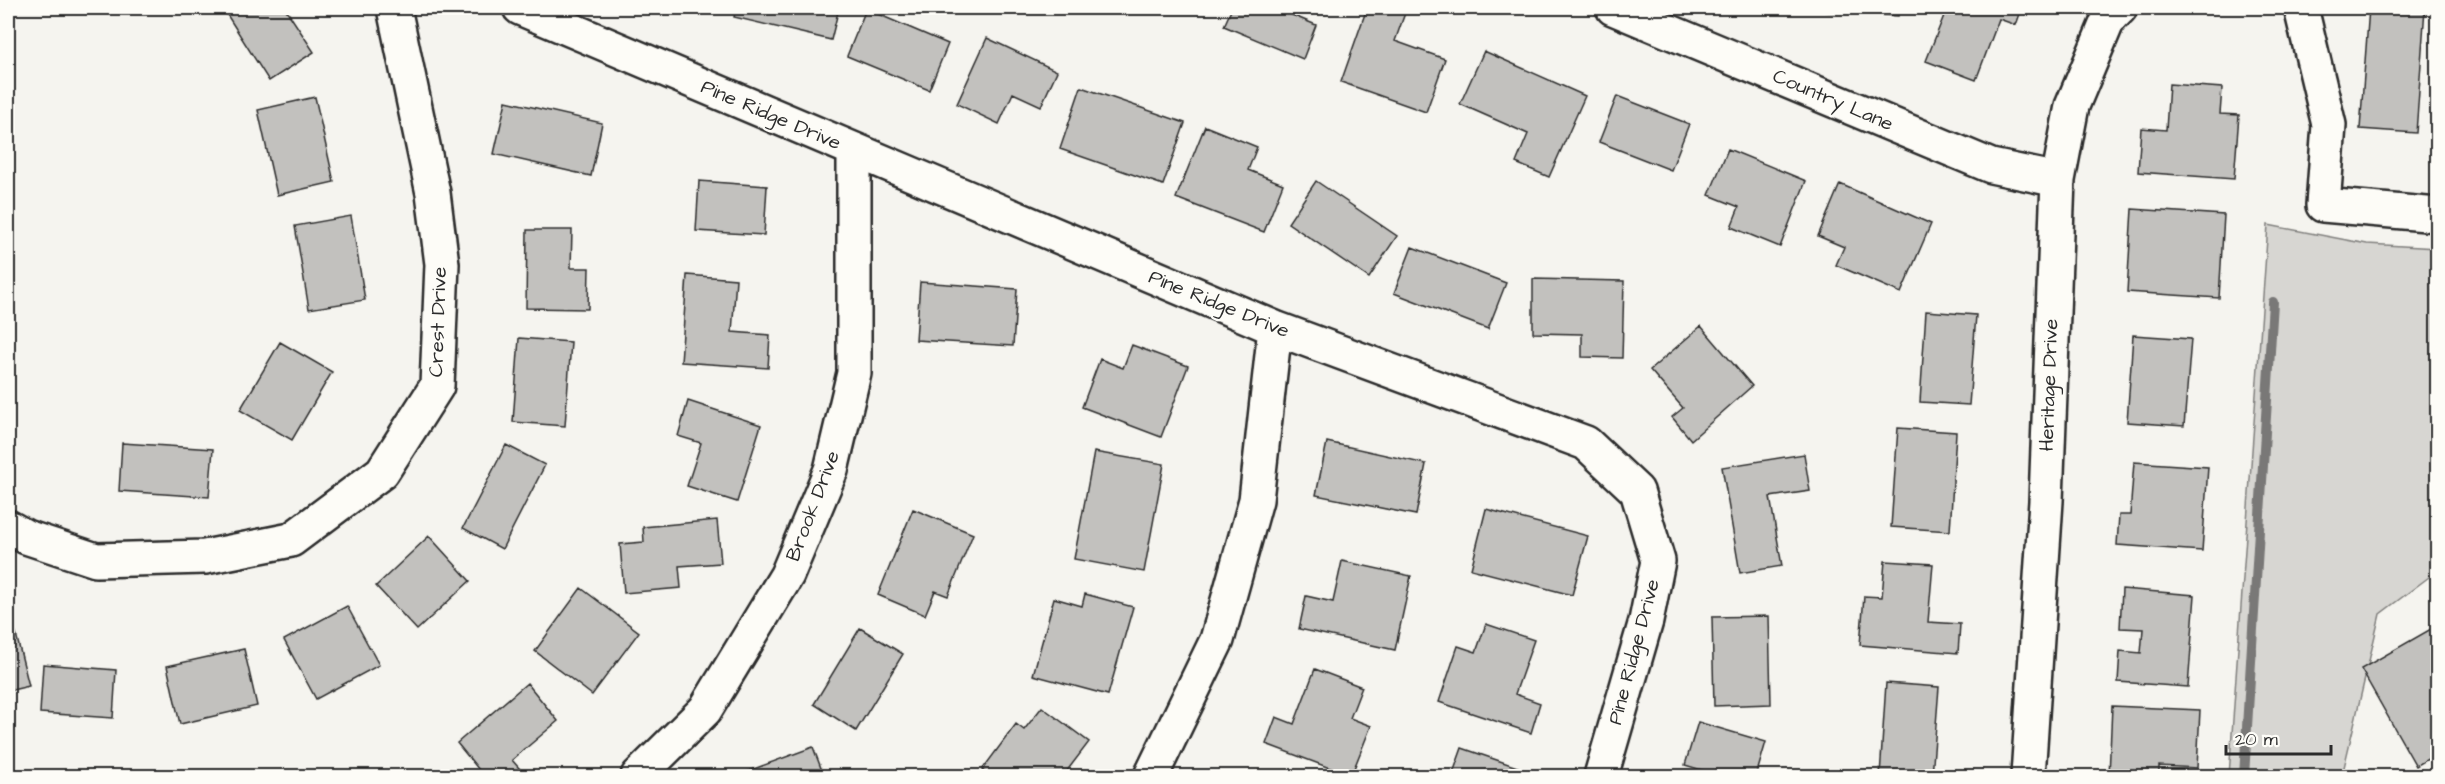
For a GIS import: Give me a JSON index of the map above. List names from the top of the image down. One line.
{"streets":{"street":["Country Lane","Pine Ridge Drive","Crest Drive","Heritage Drive","Brook Drive"]},"crossings":[["Country Lane","Heritage Drive"],["Pine Ridge Drive","Brook Drive"]],"scale_bar":"20 m"}
